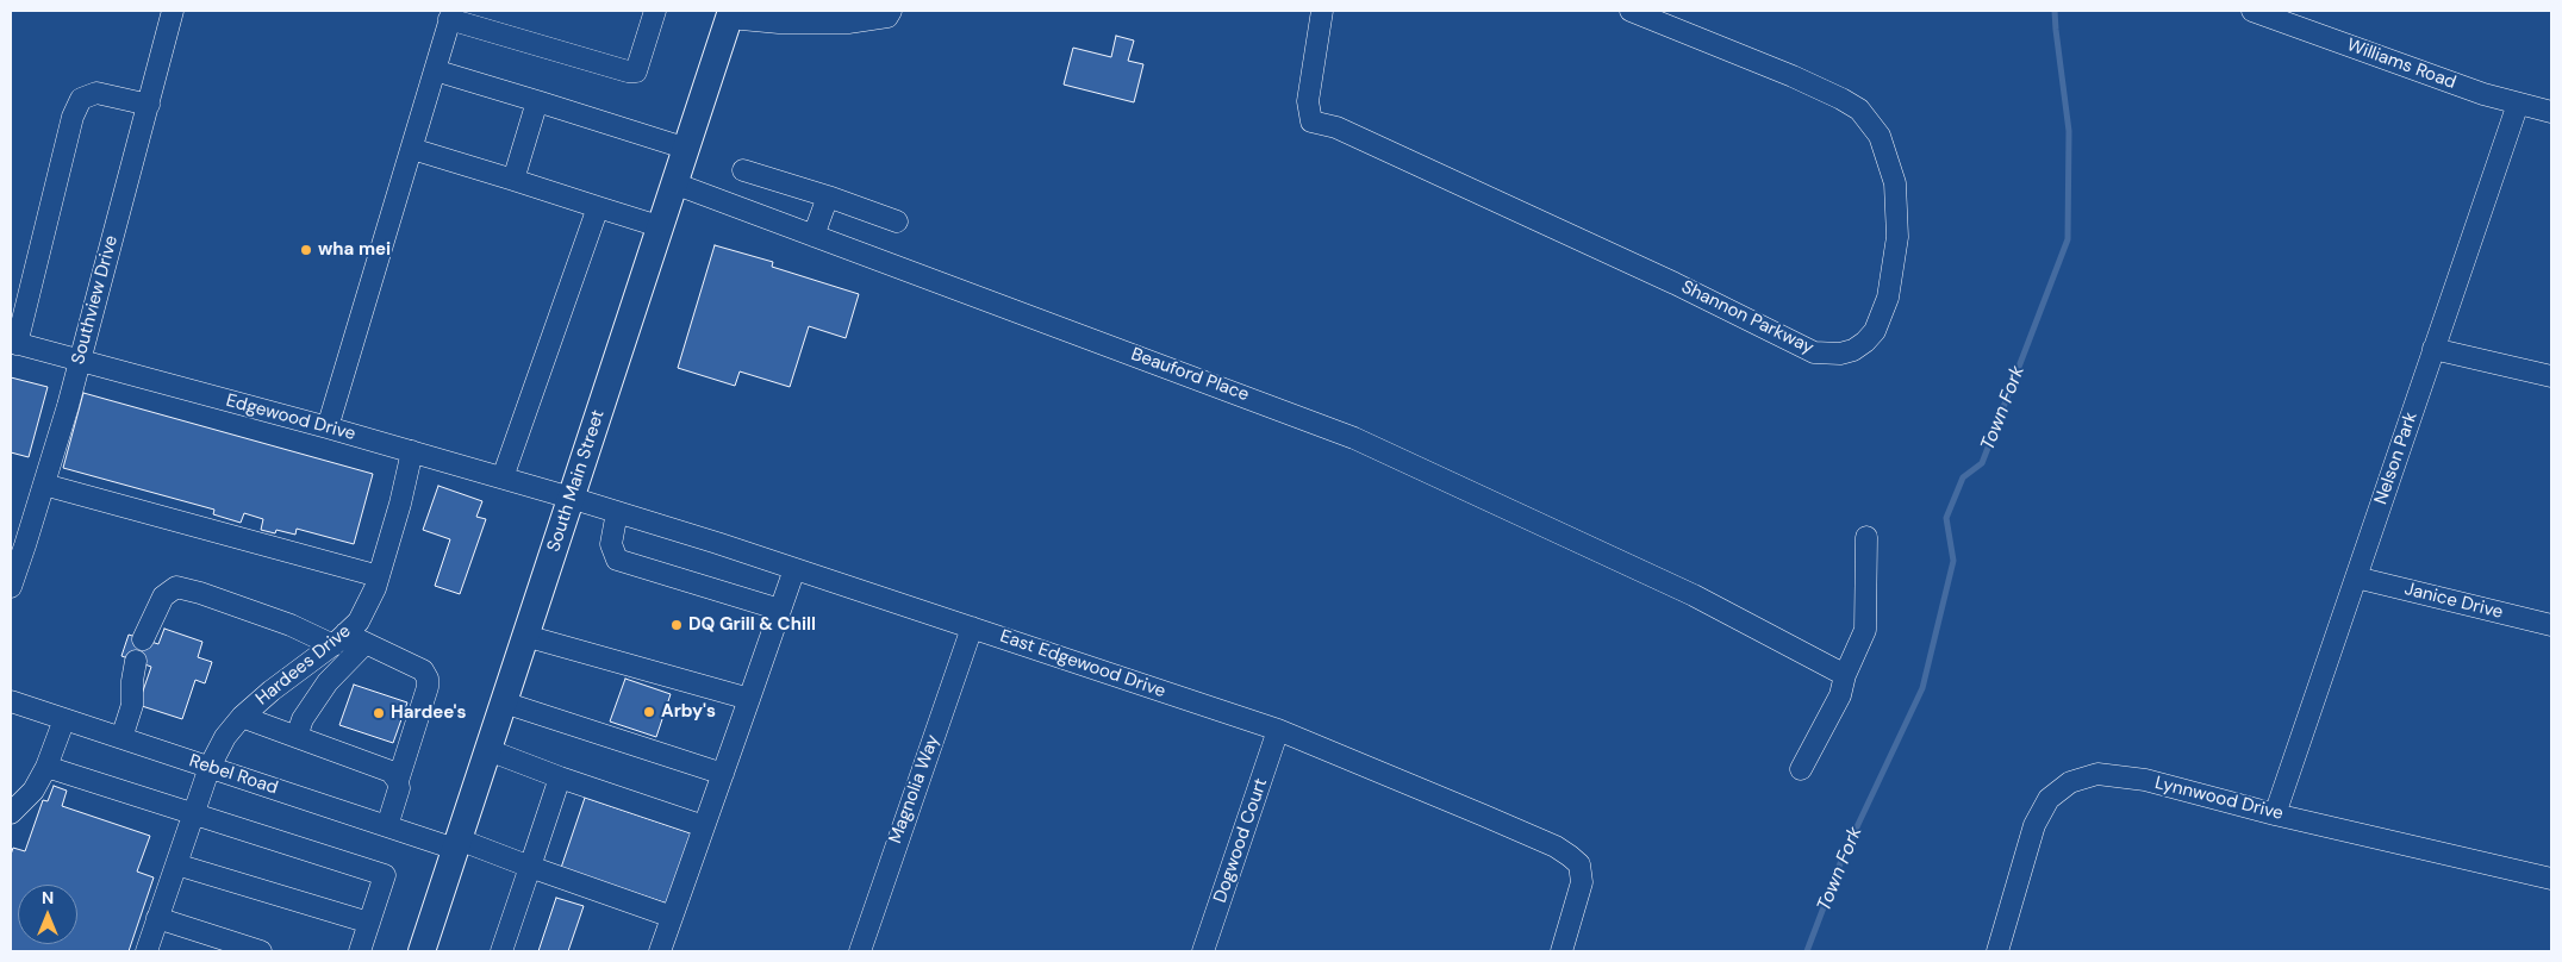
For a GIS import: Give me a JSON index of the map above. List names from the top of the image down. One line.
{"streets":{"main road":["South Main Street"],"street":["Williams Road","Southview Drive","Shannon Parkway","Beauford Place","Edgewood Drive","Nelson Park","Janice Drive","East Edgewood Drive","Hardees Drive","Rebel Road","Magnolia Way","Lynnwood Drive","Dogwood Court"]},"crossings":[["Williams Road","Nelson Park"],["Southview Drive","Edgewood Drive"],["Beauford Place","South Main Street"],["Edgewood Drive","South Main Street"],["Edgewood Drive","East Edgewood Drive"],["Edgewood Drive","Hardees Drive"],["Nelson Park","Janice Drive"],["Nelson Park","Lynnwood Drive"],["South Main Street","East Edgewood Drive"],["South Main Street","Rebel Road"],["East Edgewood Drive","Magnolia Way"],["East Edgewood Drive","Dogwood Court"],["Hardees Drive","Rebel Road"]],"water":["Town Fork"],"places":["wha mei","DQ Grill & Chill","Arby's","Hardee's"],"north":"top"}
